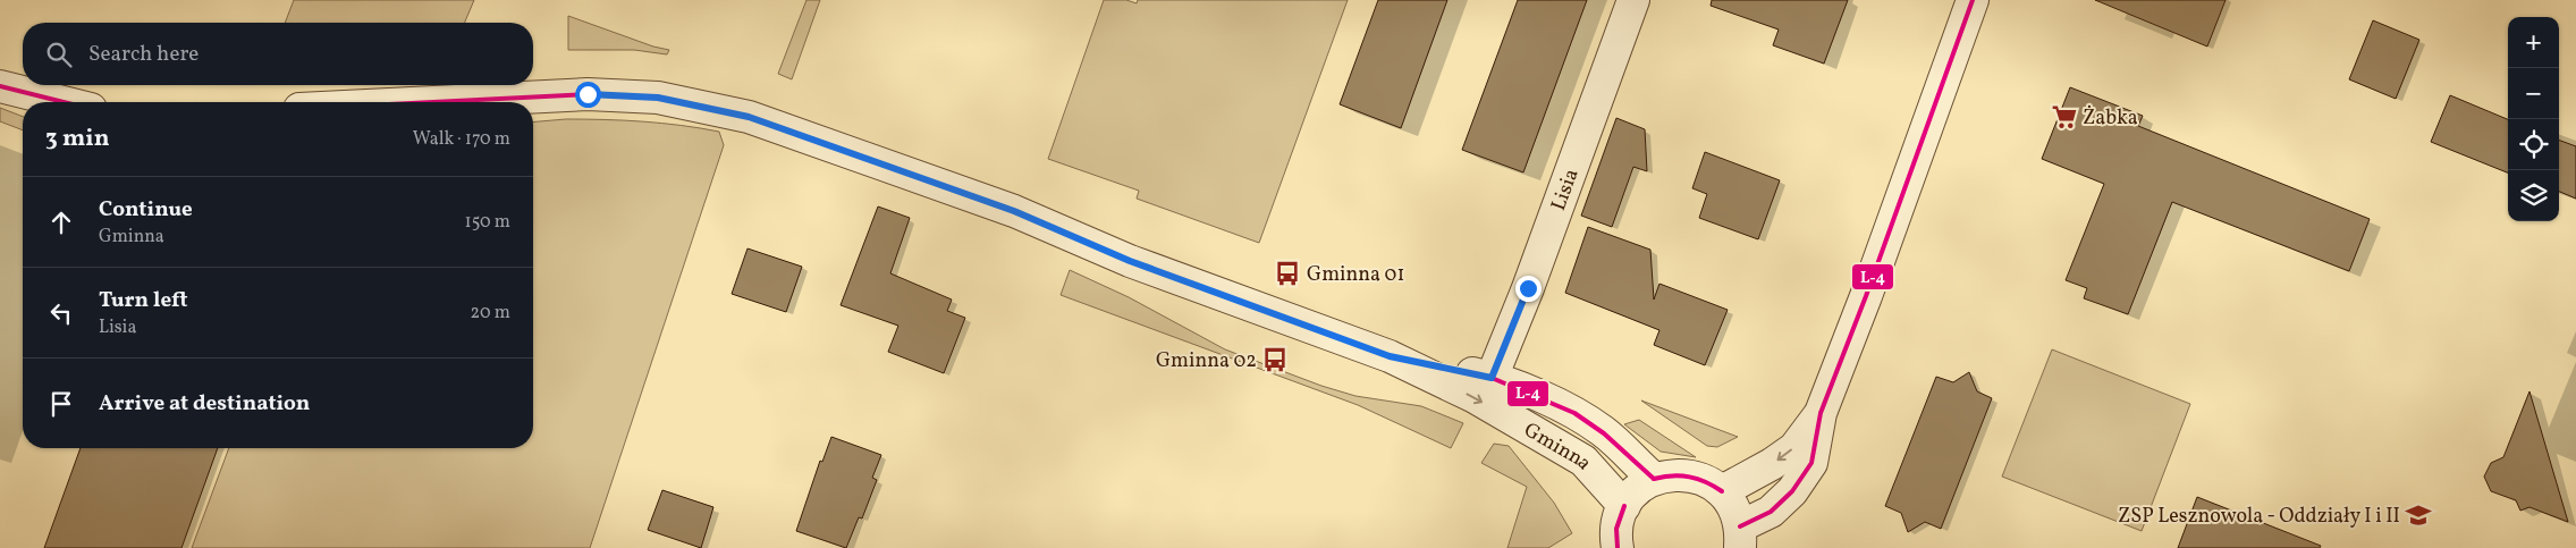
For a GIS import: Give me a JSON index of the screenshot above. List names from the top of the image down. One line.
{"streets":{"street":["Lisia","Gminna"]},"crossings":[["Lisia","Gminna"]],"places":{"supermarket":["Żabka"],"bus stop":["Gminna 01","Gminna 02"],"school or university":["ZSP Lesznowola - Oddziały I i II"]},"lines":["transit line L-4"],"page":{"map_buttons":["+","−"],"search":"Search here","heading":["3 min","Walk · 170 m"],"list":[["Continue","Gminna","150 m"],["Turn left","Lisia","20 m"],"Arrive at destination"]}}
